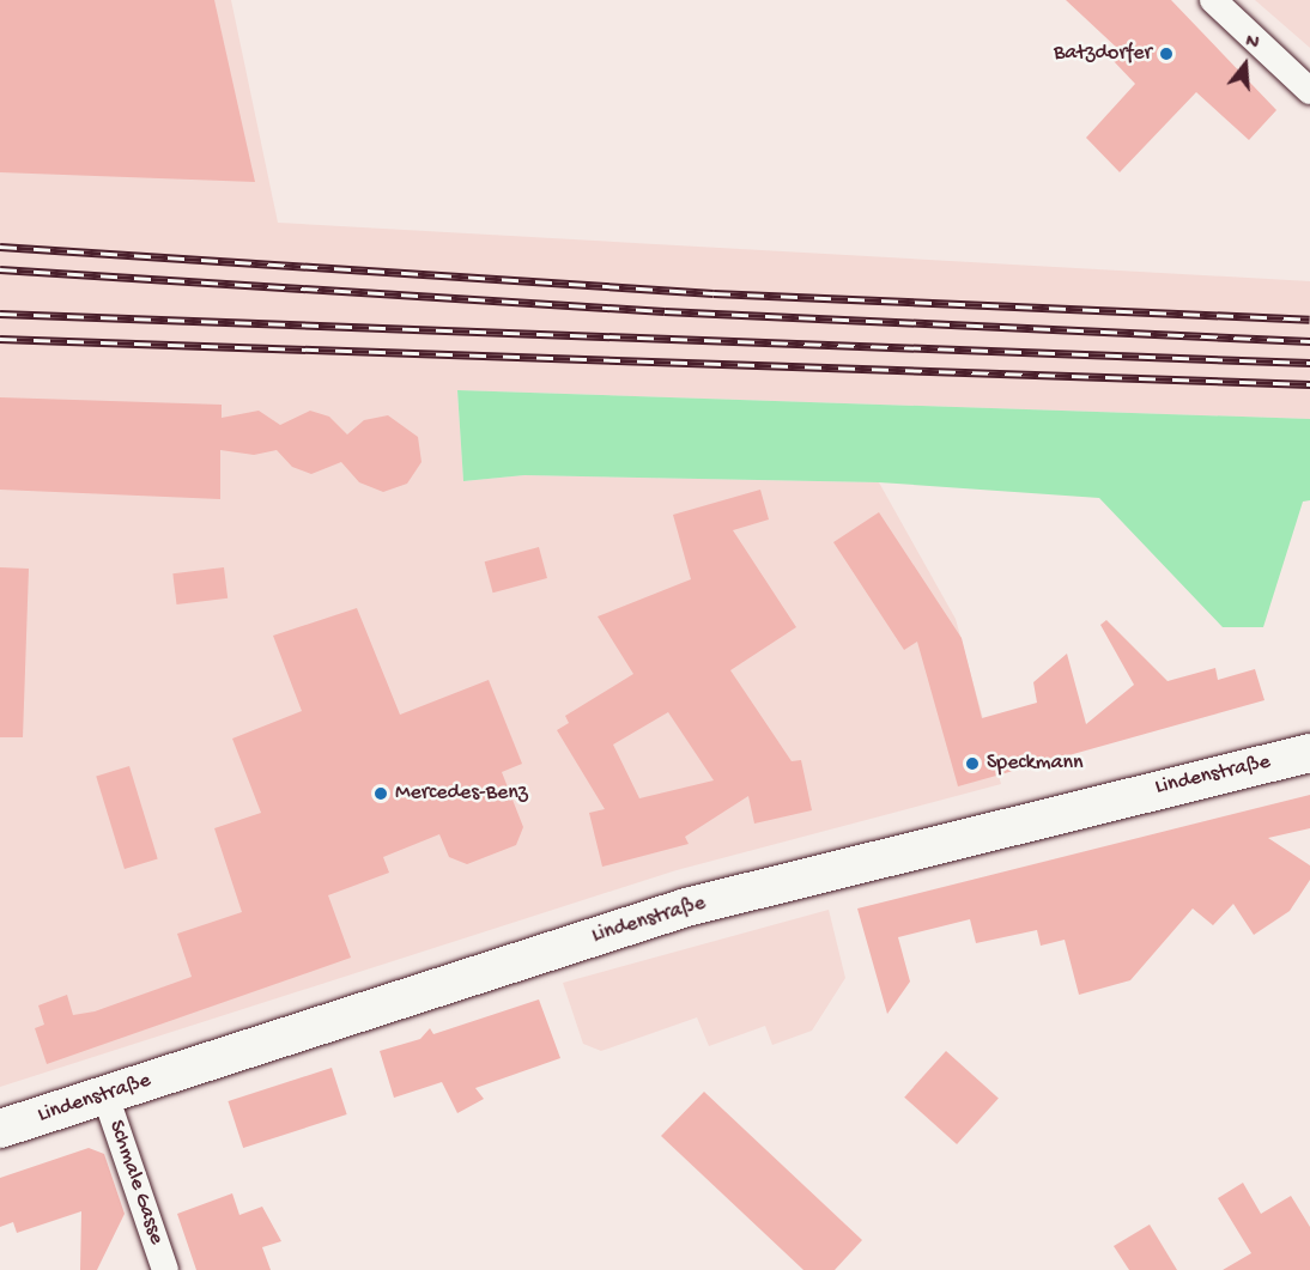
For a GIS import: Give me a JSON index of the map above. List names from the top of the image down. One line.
{"streets":{"street":["Lindenstraße","Schmale Gasse"]},"crossings":[["Lindenstraße","Schmale Gasse"]],"places":["Batzdorfer","Speckmann","Mercedes-Benz"],"north":"top"}
